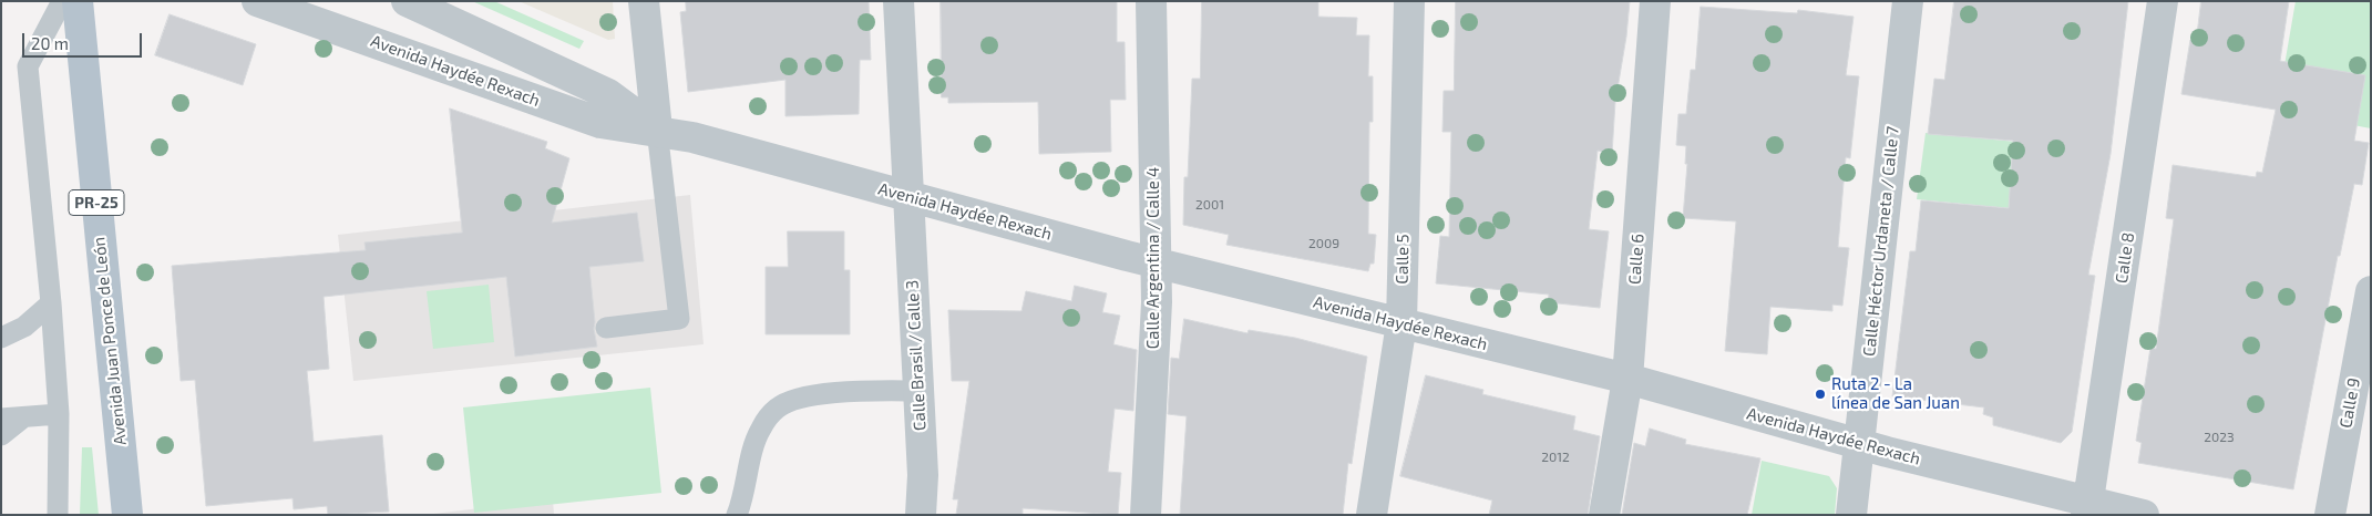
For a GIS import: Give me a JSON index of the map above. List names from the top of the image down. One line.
{"streets":{"main road":["PR-25","Avenida Juan Ponce de León"],"street":["Avenida Haydée Rexach","Calle Héctor Urdaneta / Calle 7","Calle Argentina / Calle 4","Calle 8","Calle 5","Calle 6","Calle Brasil / Calle 3","Calle 9"]},"crossings":[["Avenida Haydée Rexach","Calle Héctor Urdaneta / Calle 7"],["Avenida Haydée Rexach","Calle Argentina / Calle 4"],["Avenida Haydée Rexach","Calle 8"],["Avenida Haydée Rexach","Calle 5"],["Avenida Haydée Rexach","Calle 6"],["Avenida Haydée Rexach","Calle Brasil / Calle 3"]],"places":["Ruta 2 - La línea de San Juan"],"house_numbers":["2001","2009","2023","2012"],"scale_bar":"20 m"}
